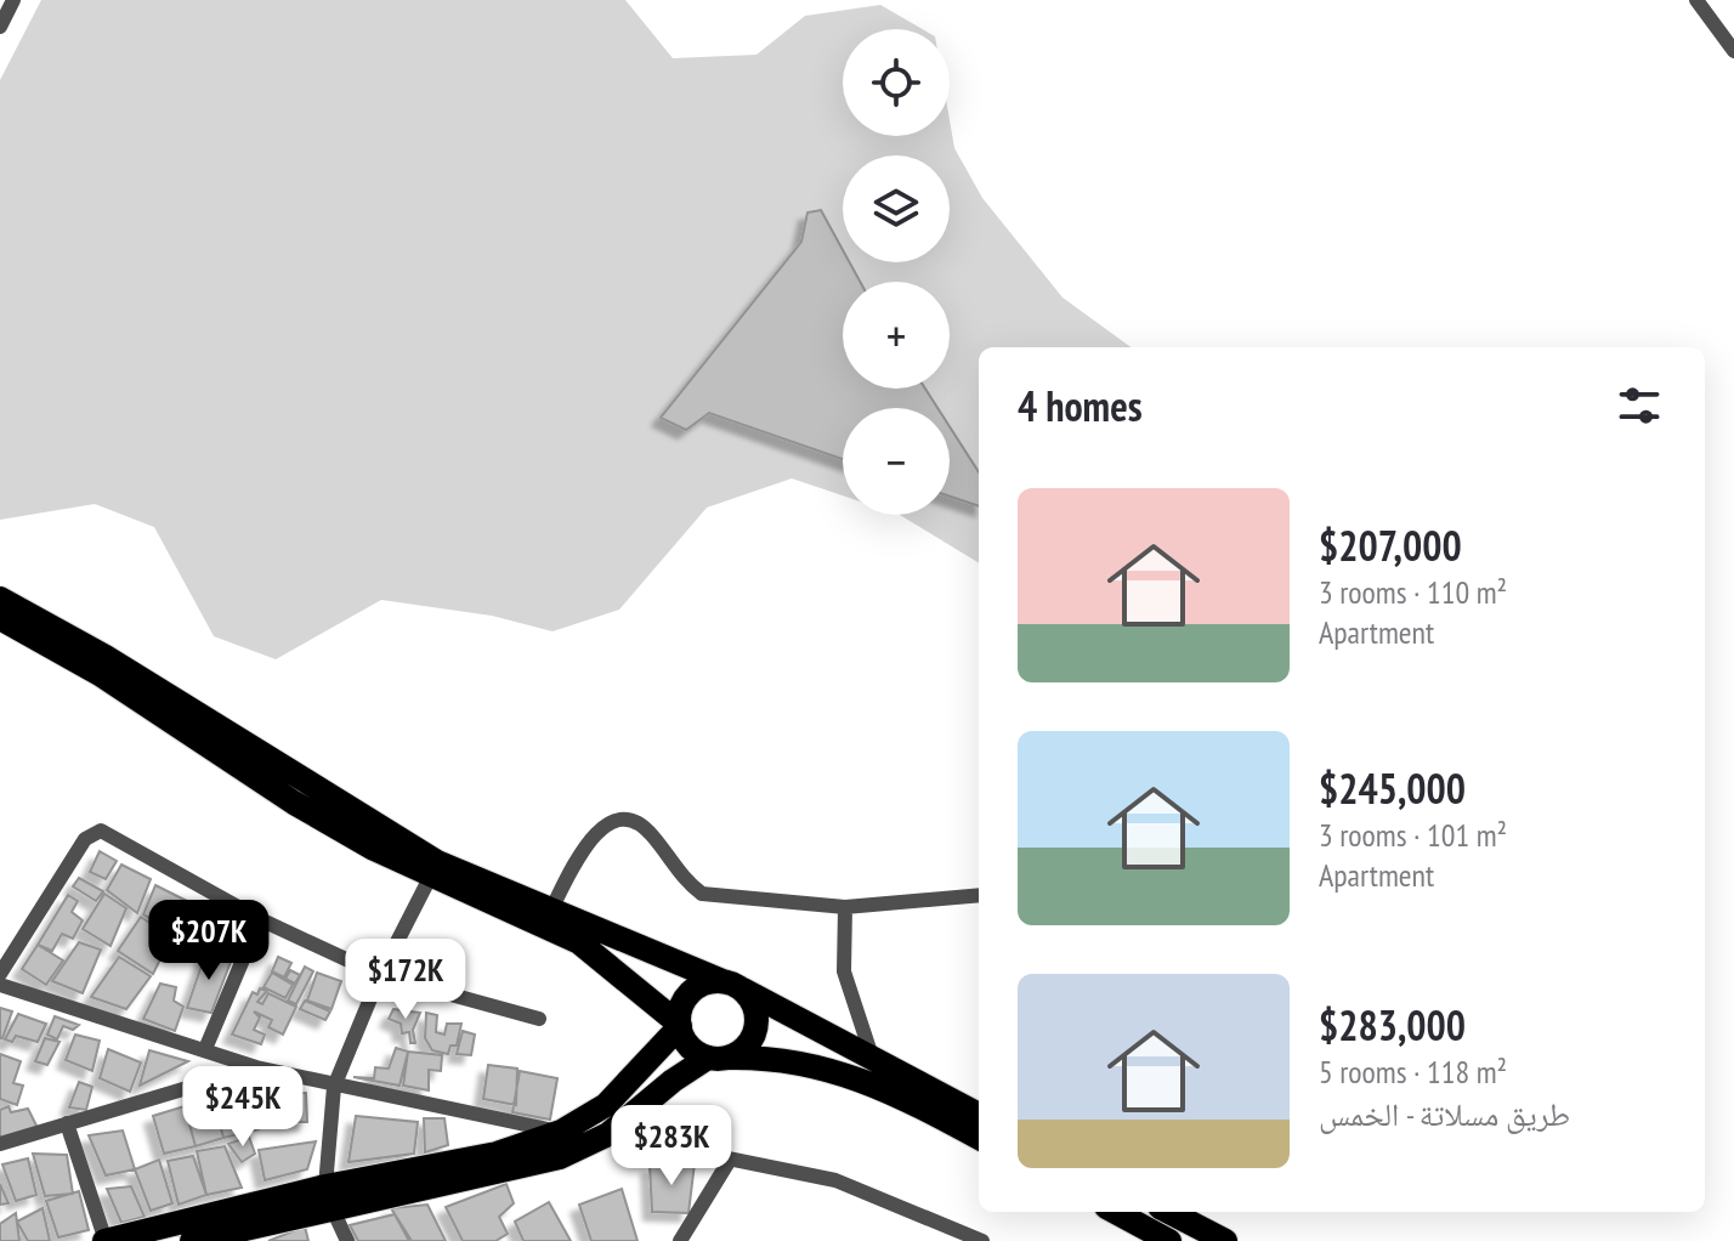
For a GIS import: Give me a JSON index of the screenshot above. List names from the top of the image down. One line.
{"page":{"map_buttons":["+","−"],"heading":"4 homes","list":[{"name":"$207,000","note":"3 rooms · 110 m² · Apartment"},{"name":"$245,000","note":"3 rooms · 101 m² · Apartment"},{"name":"$283,000","note":"5 rooms · 118 m² · طريق مسلاتة - الخمس"}],"price":["$207K","$172K","$245K","$283K"]}}
